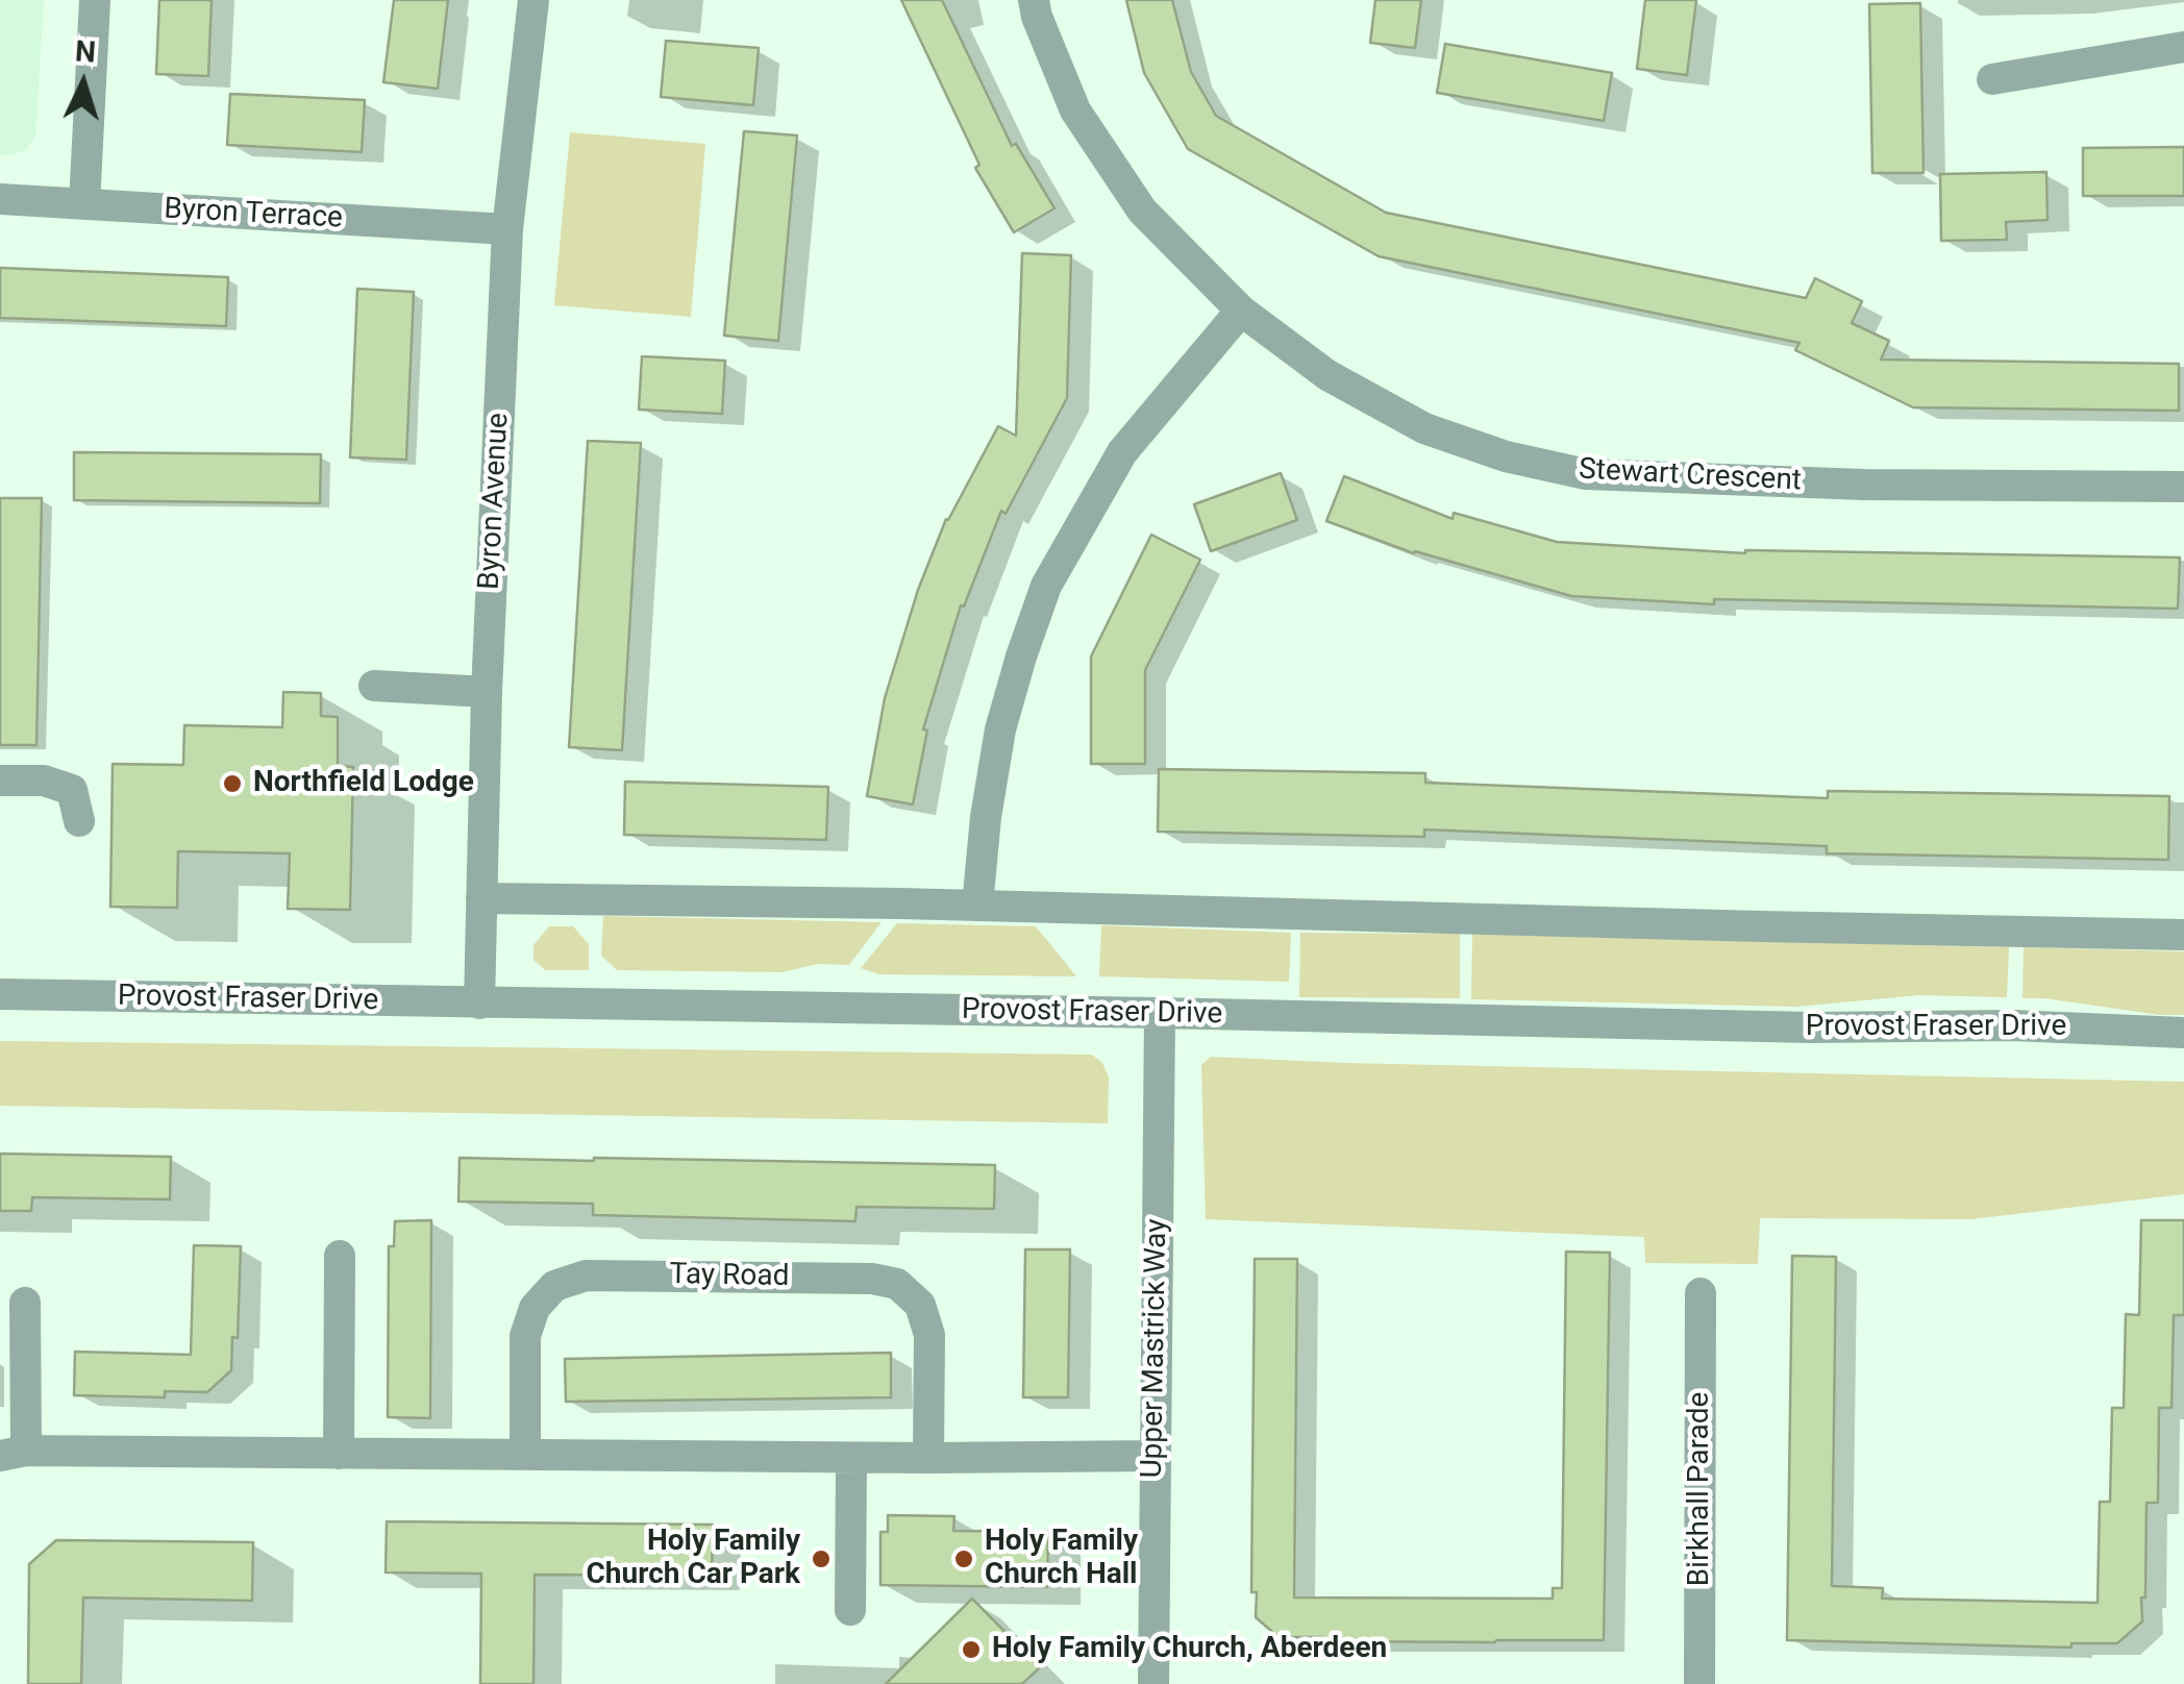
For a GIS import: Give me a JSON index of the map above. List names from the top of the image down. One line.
{"streets":{"street":["Byron Terrace","Stewart Crescent","Byron Avenue","Provost Fraser Drive","Tay Road","Upper Mastrick Way","Birkhall Parade"]},"crossings":[["Byron Terrace","Byron Avenue"],["Byron Avenue","Provost Fraser Drive"],["Provost Fraser Drive","Upper Mastrick Way"]],"places":["Northfield Lodge","Holy Family Church Car Park","Holy Family Church Hall","Holy Family Church, Aberdeen"],"north":"top"}
